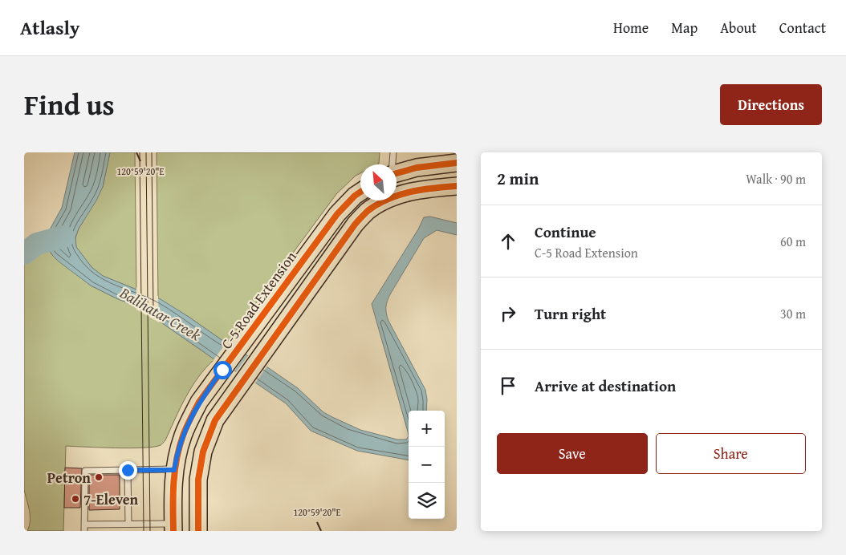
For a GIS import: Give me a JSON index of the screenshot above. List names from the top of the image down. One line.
{"streets":{"main road":["C-5 Road Extension"]},"water":["Balihatar Creek"],"places":["Petron","7-Eleven"],"north":"top left","page":{"header":"Atlasly","nav":["Home","Map","About","Contact"],"title":"Find us","buttons":["Directions",["Save","Share"]],"heading":["2 min","Walk · 90 m"],"list":[["Continue","C-5 Road Extension","60 m"],["Turn right","30 m"],"Arrive at destination"],"map_buttons":["+","−"]},"coordinates":["120°59'20\"E"]}
